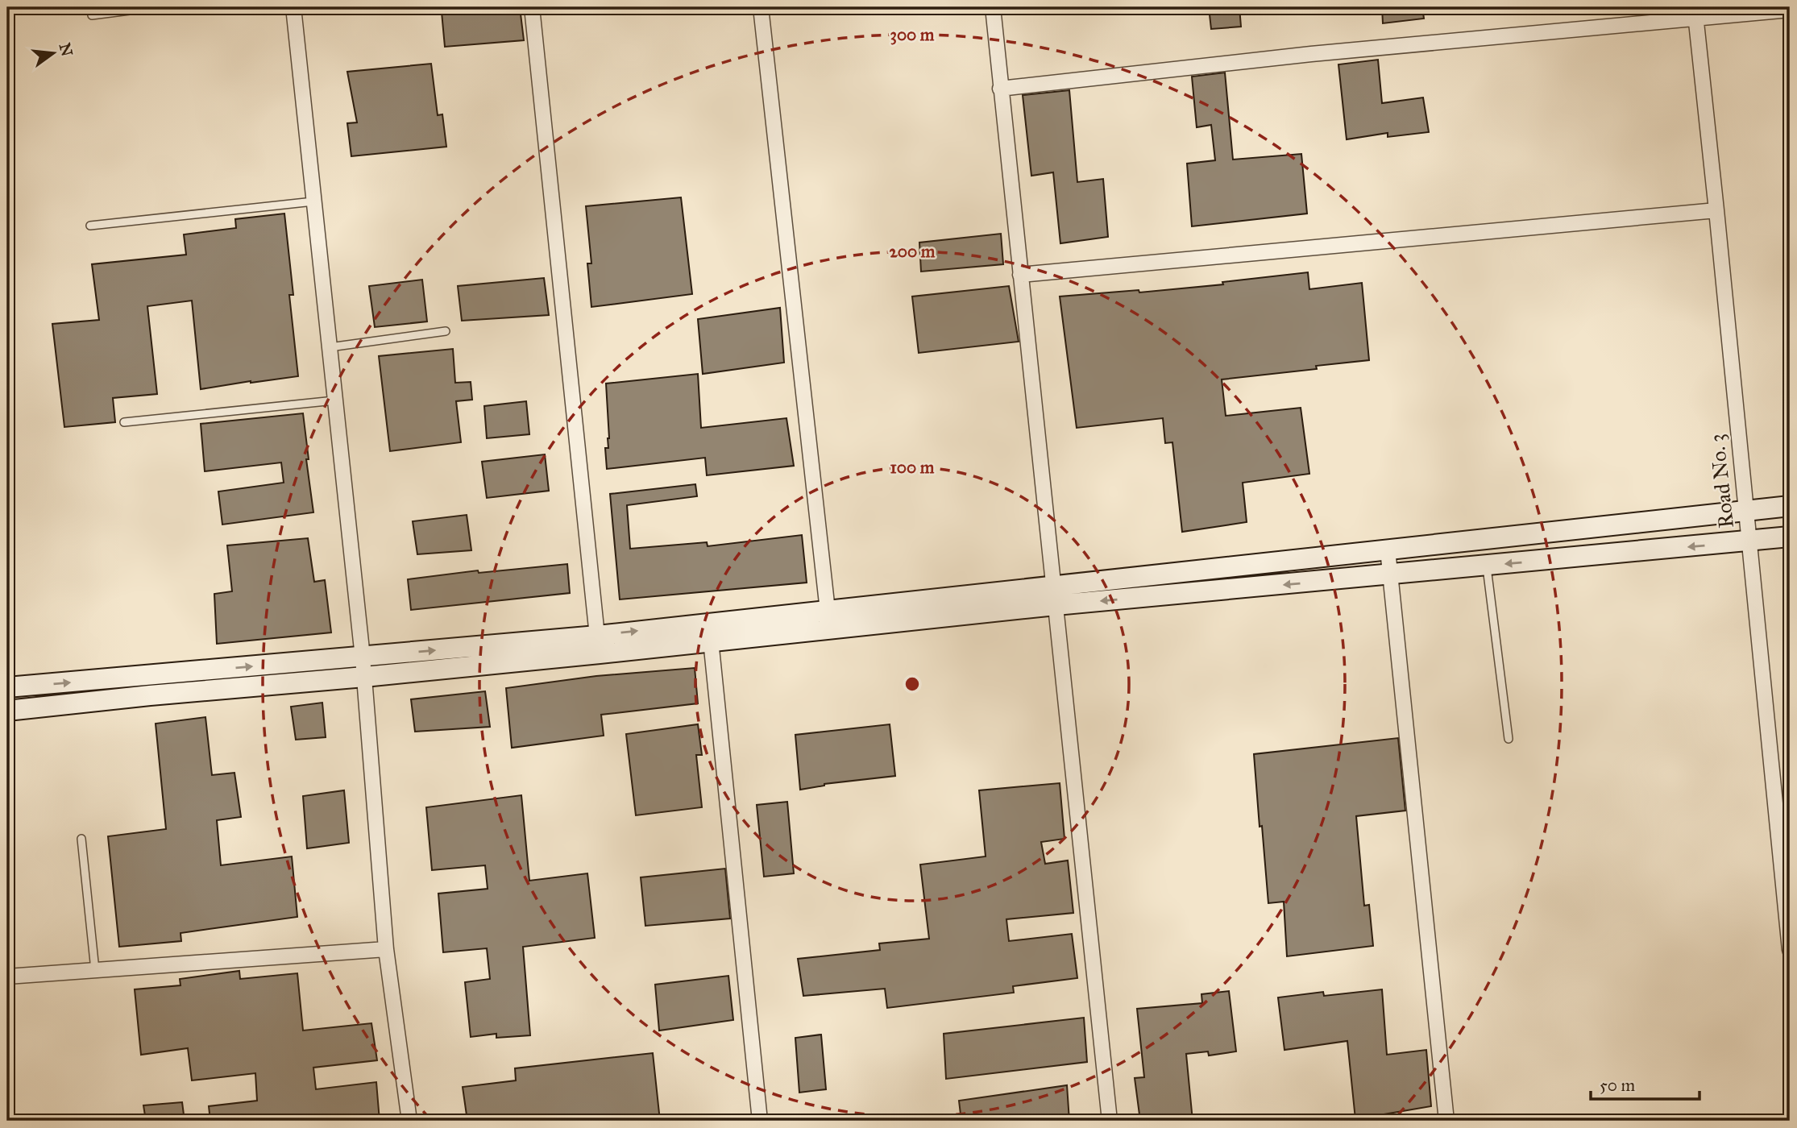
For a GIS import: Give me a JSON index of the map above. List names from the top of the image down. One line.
{"streets":{"street":["Road No. 3"]},"scale_bar":"50 m","north":"right","rings":["300 m","200 m","100 m"]}
